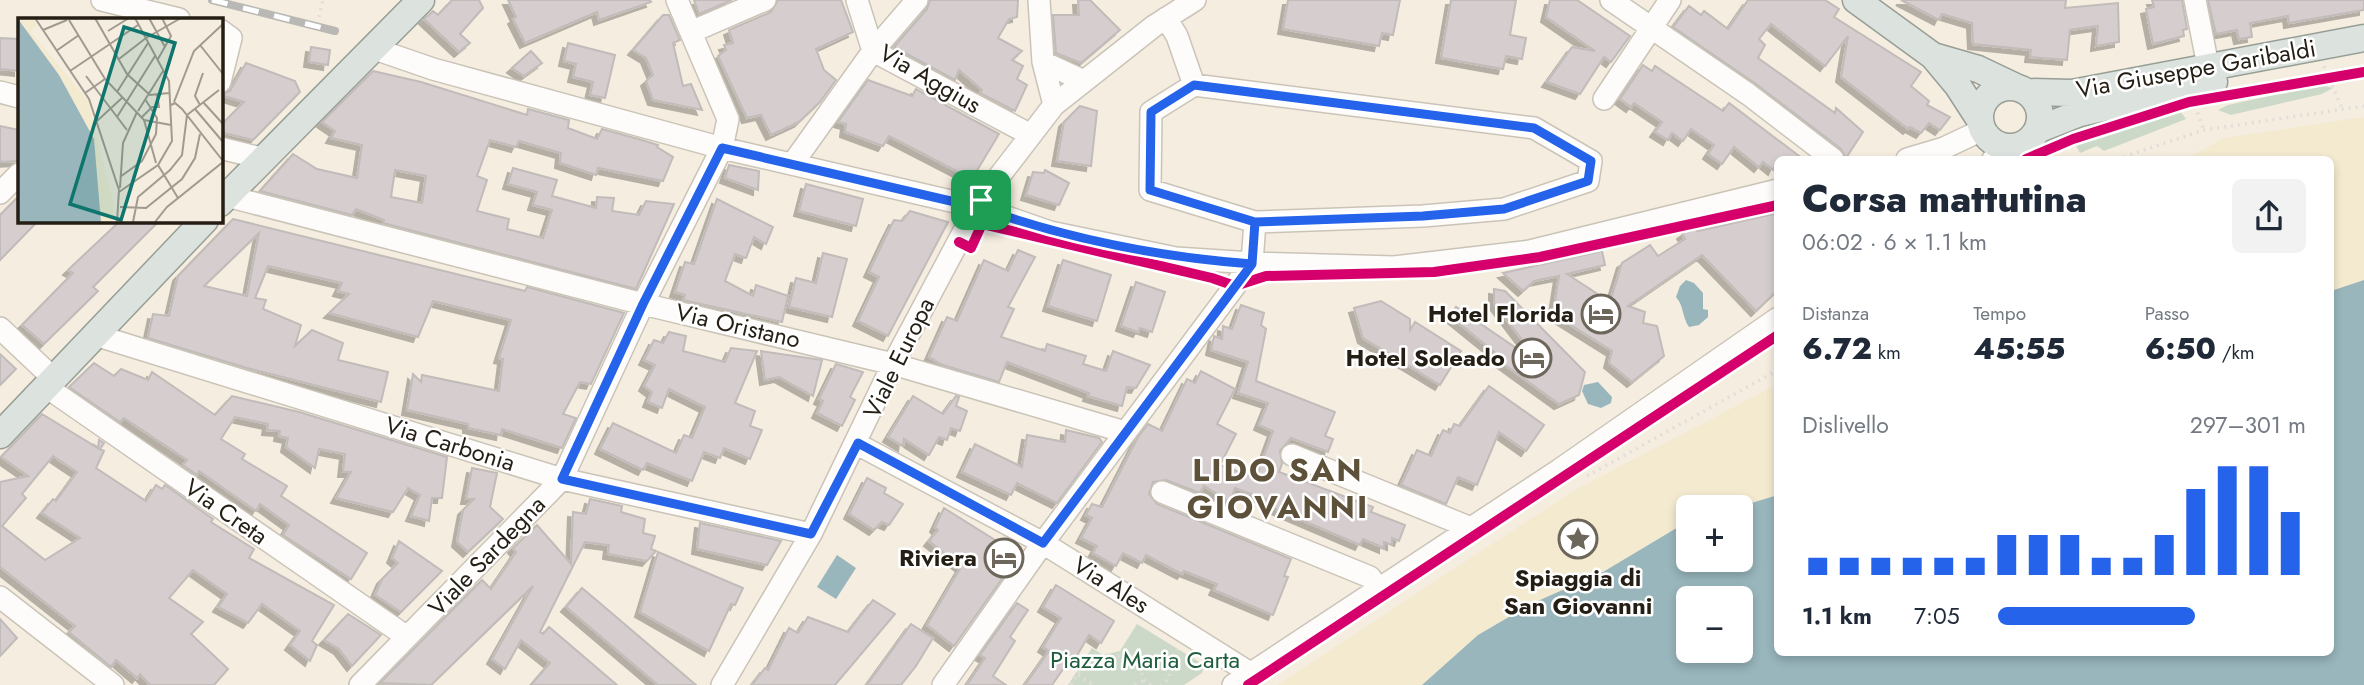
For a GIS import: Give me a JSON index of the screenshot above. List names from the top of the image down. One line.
{"streets":{"main road":["Via Giuseppe Garibaldi"],"street":["Via Aggius","Via Oristano","Viale Europa","Via Carbonia","Via Creta","Viale Sardegna","Via Ales"]},"crossings":[["Via Aggius","Viale Europa"],["Via Oristano","Viale Europa"],["Via Oristano","Viale Sardegna"],["Viale Europa","Via Carbonia"],["Viale Europa","Via Ales"],["Via Carbonia","Viale Sardegna"],["Via Creta","Viale Sardegna"]],"districts":["LIDO SAN GIOVANNI"],"parks":["Piazza Maria Carta"],"places":{"hotel":["Hotel Florida","Hotel Soleado","Riviera"],"place":["Spiaggia di San Giovanni"]},"page":{"heading":["Corsa mattutina","06:02 · 6 × 1.1 km"],"stats":[["Distanza","6.72 km"],["Tempo","45:55"],["Passo","6:50 /km"]],"chart":["Dislivello","297–301 m"],"map_buttons":["+","−"],"list":[{"name":"1.1 km","note":"7:05"}]}}
